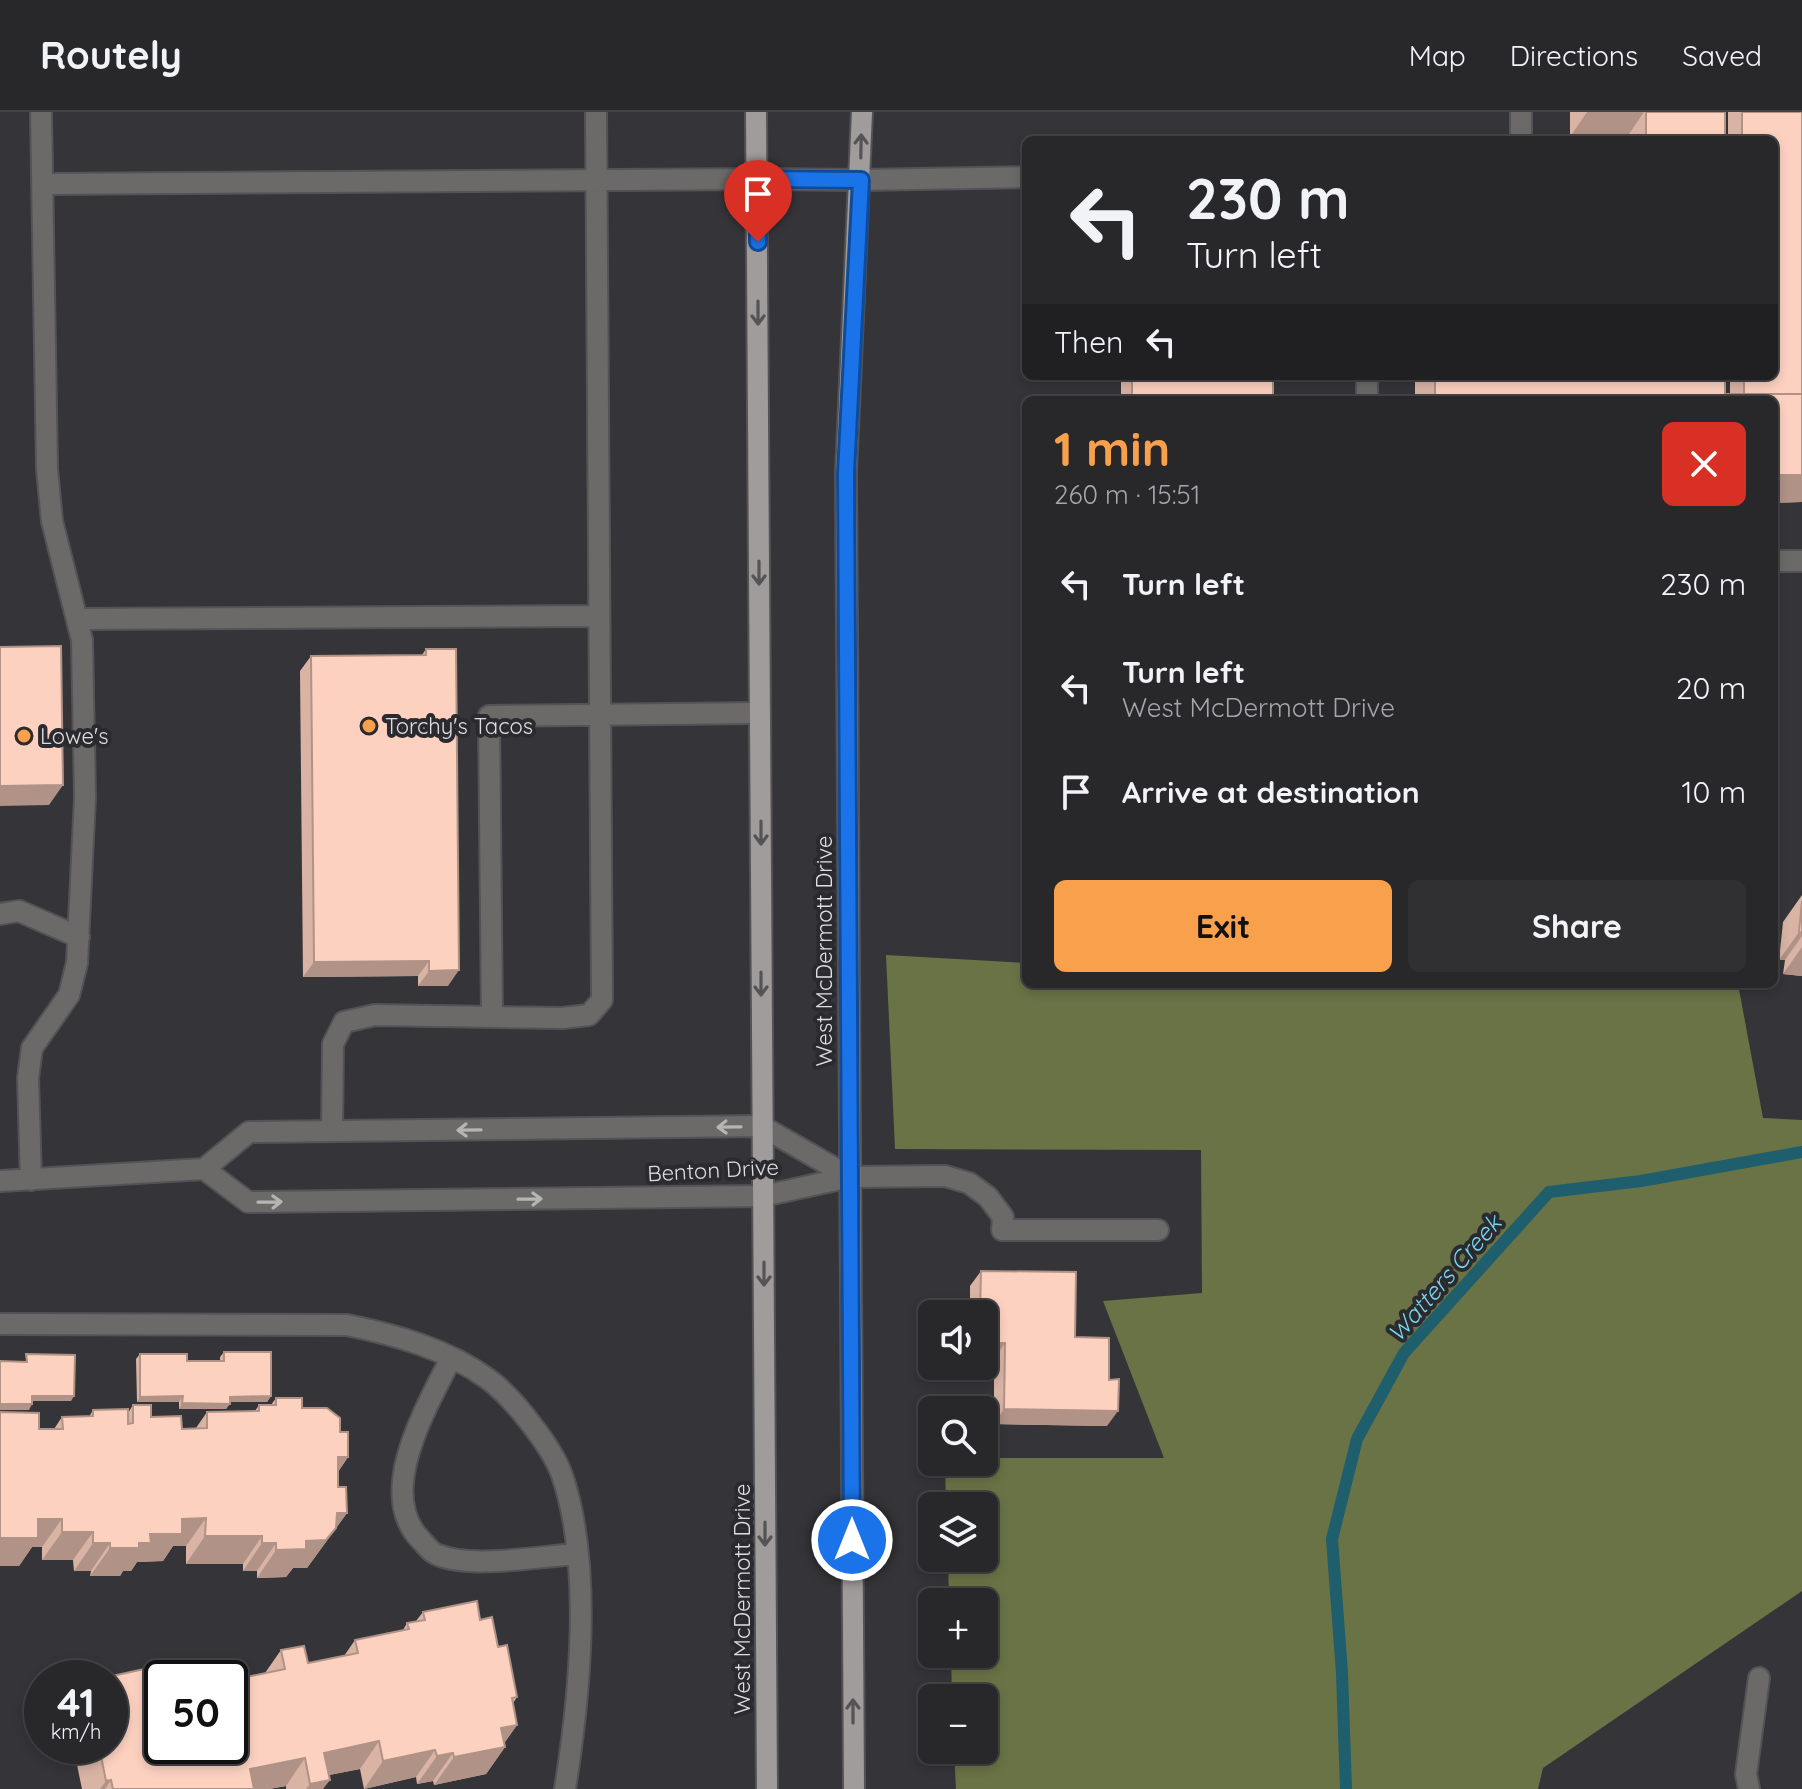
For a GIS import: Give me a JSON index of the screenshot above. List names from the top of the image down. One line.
{"streets":{"main road":["West McDermott Drive"],"street":["Benton Drive"]},"crossings":[["West McDermott Drive","Benton Drive"]],"water":["Watters Creek"],"places":["Torchy's Tacos","Lowe's"],"page":{"header":"Routely","nav":["Map","Directions","Saved"],"turn":["230 m","Turn left"],"then":"Then","heading":["1 min","260 m · 15:51"],"list":[{"name":"Turn left","value":"230 m"},{"name":"Turn left","note":"West McDermott Drive","value":"20 m"},{"name":"Arrive at destination","value":"10 m"}],"buttons":["Exit","Share"],"map_buttons":["+","−"],"speed":"41 km/h","limit":"50"}}
